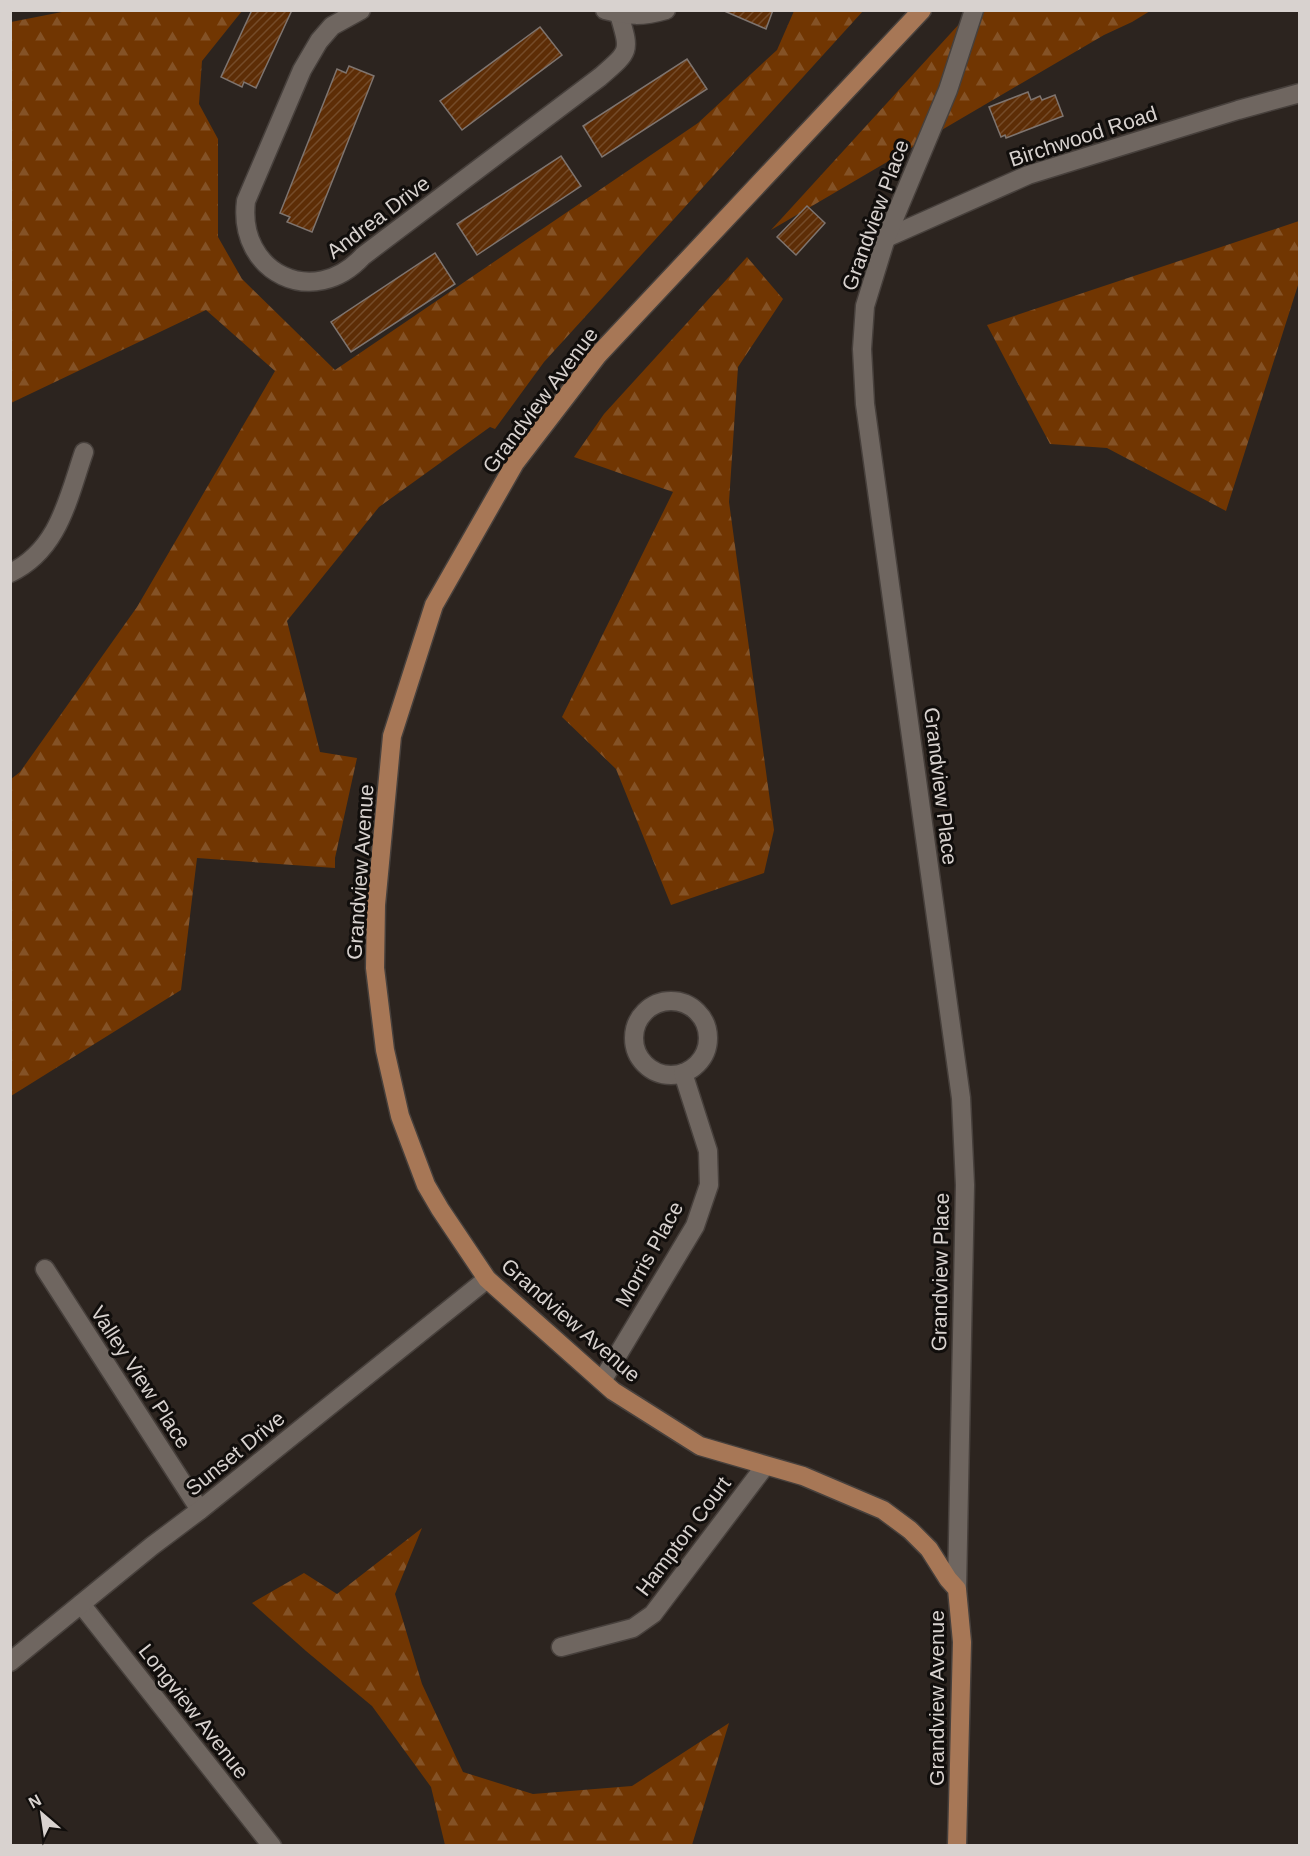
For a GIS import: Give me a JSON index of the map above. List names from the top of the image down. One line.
{"streets":{"main road":["Grandview Avenue"],"street":["Birchwood Road","Grandview Place","Andrea Drive","Morris Place","Valley View Place","Sunset Drive","Hampton Court","Longview Avenue"]},"crossings":[["Birchwood Road","Grandview Place"],["Grandview Place","Grandview Avenue"],["Grandview Avenue","Morris Place"],["Grandview Avenue","Sunset Drive"],["Grandview Avenue","Hampton Court"],["Valley View Place","Sunset Drive"],["Sunset Drive","Longview Avenue"]],"north":"top left"}
